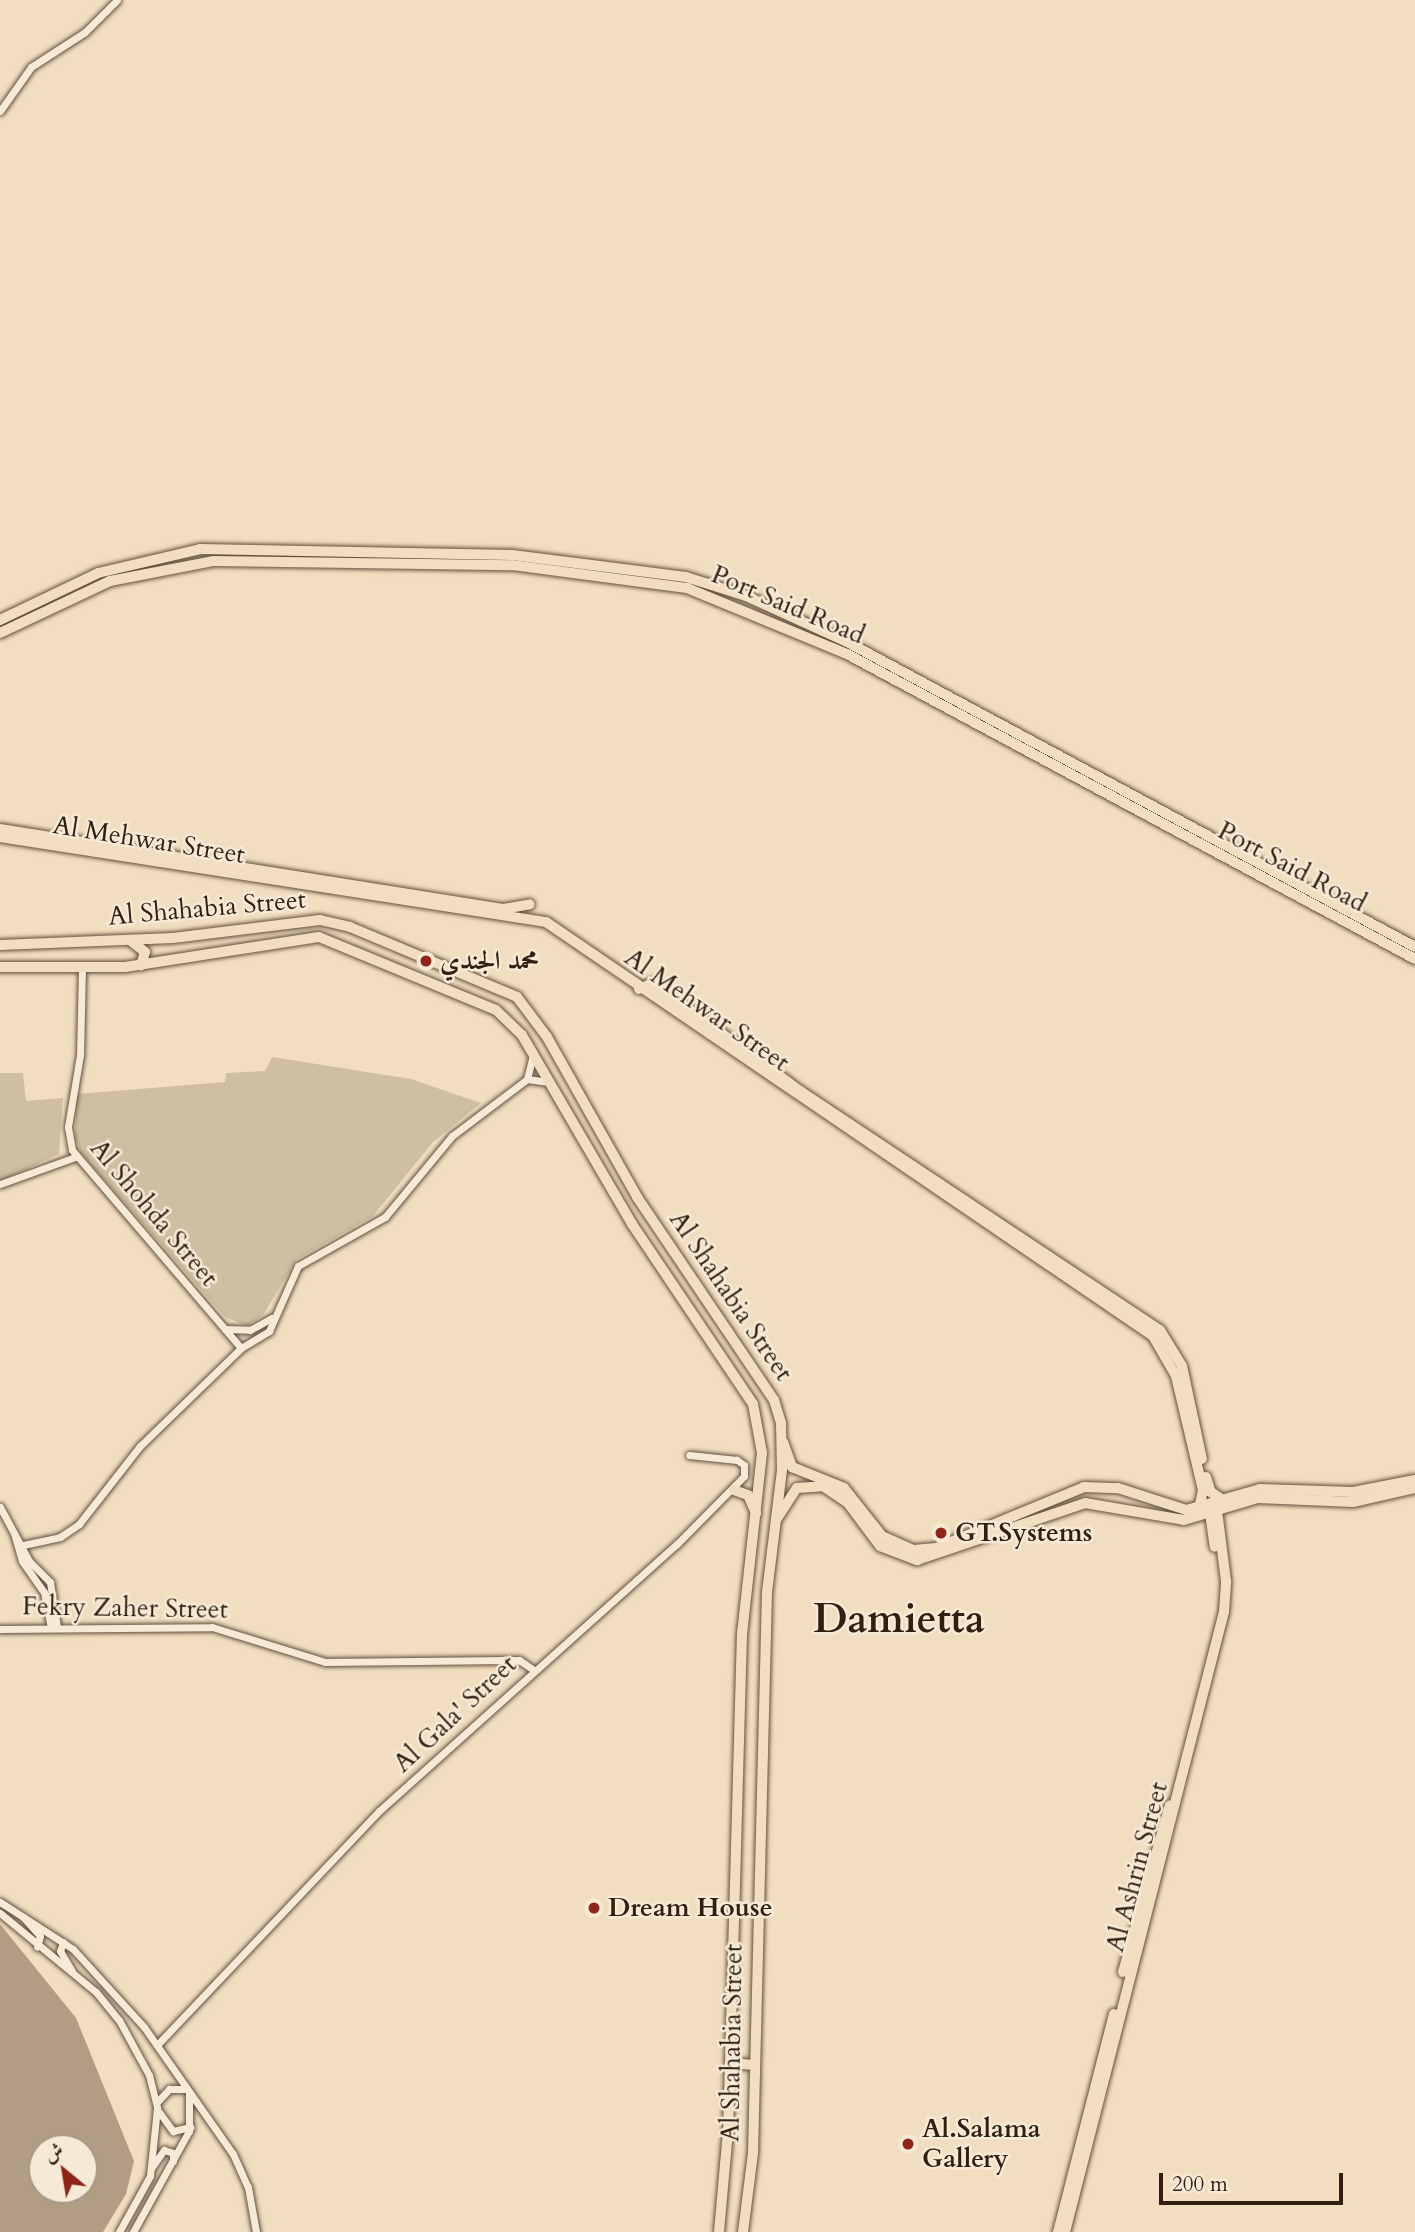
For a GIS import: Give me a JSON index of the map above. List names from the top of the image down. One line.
{"streets":{"highway":["Port Said Road","Al Shahabia Street"],"main road":["Al Mehwar Street","Al Ashrin Street"],"street":["Al Shohda Street","Fekry Zaher Street","Al Gala' Street"]},"crossings":[["Al Shahabia Street","Al Shohda Street"],["Fekry Zaher Street","Al Gala' Street"]],"districts":["Damietta"],"places":["محمد الجندي","GT.Systems","Dream House","Al.Salama Gallery"],"scale_bar":"200 m","north":"top left"}
